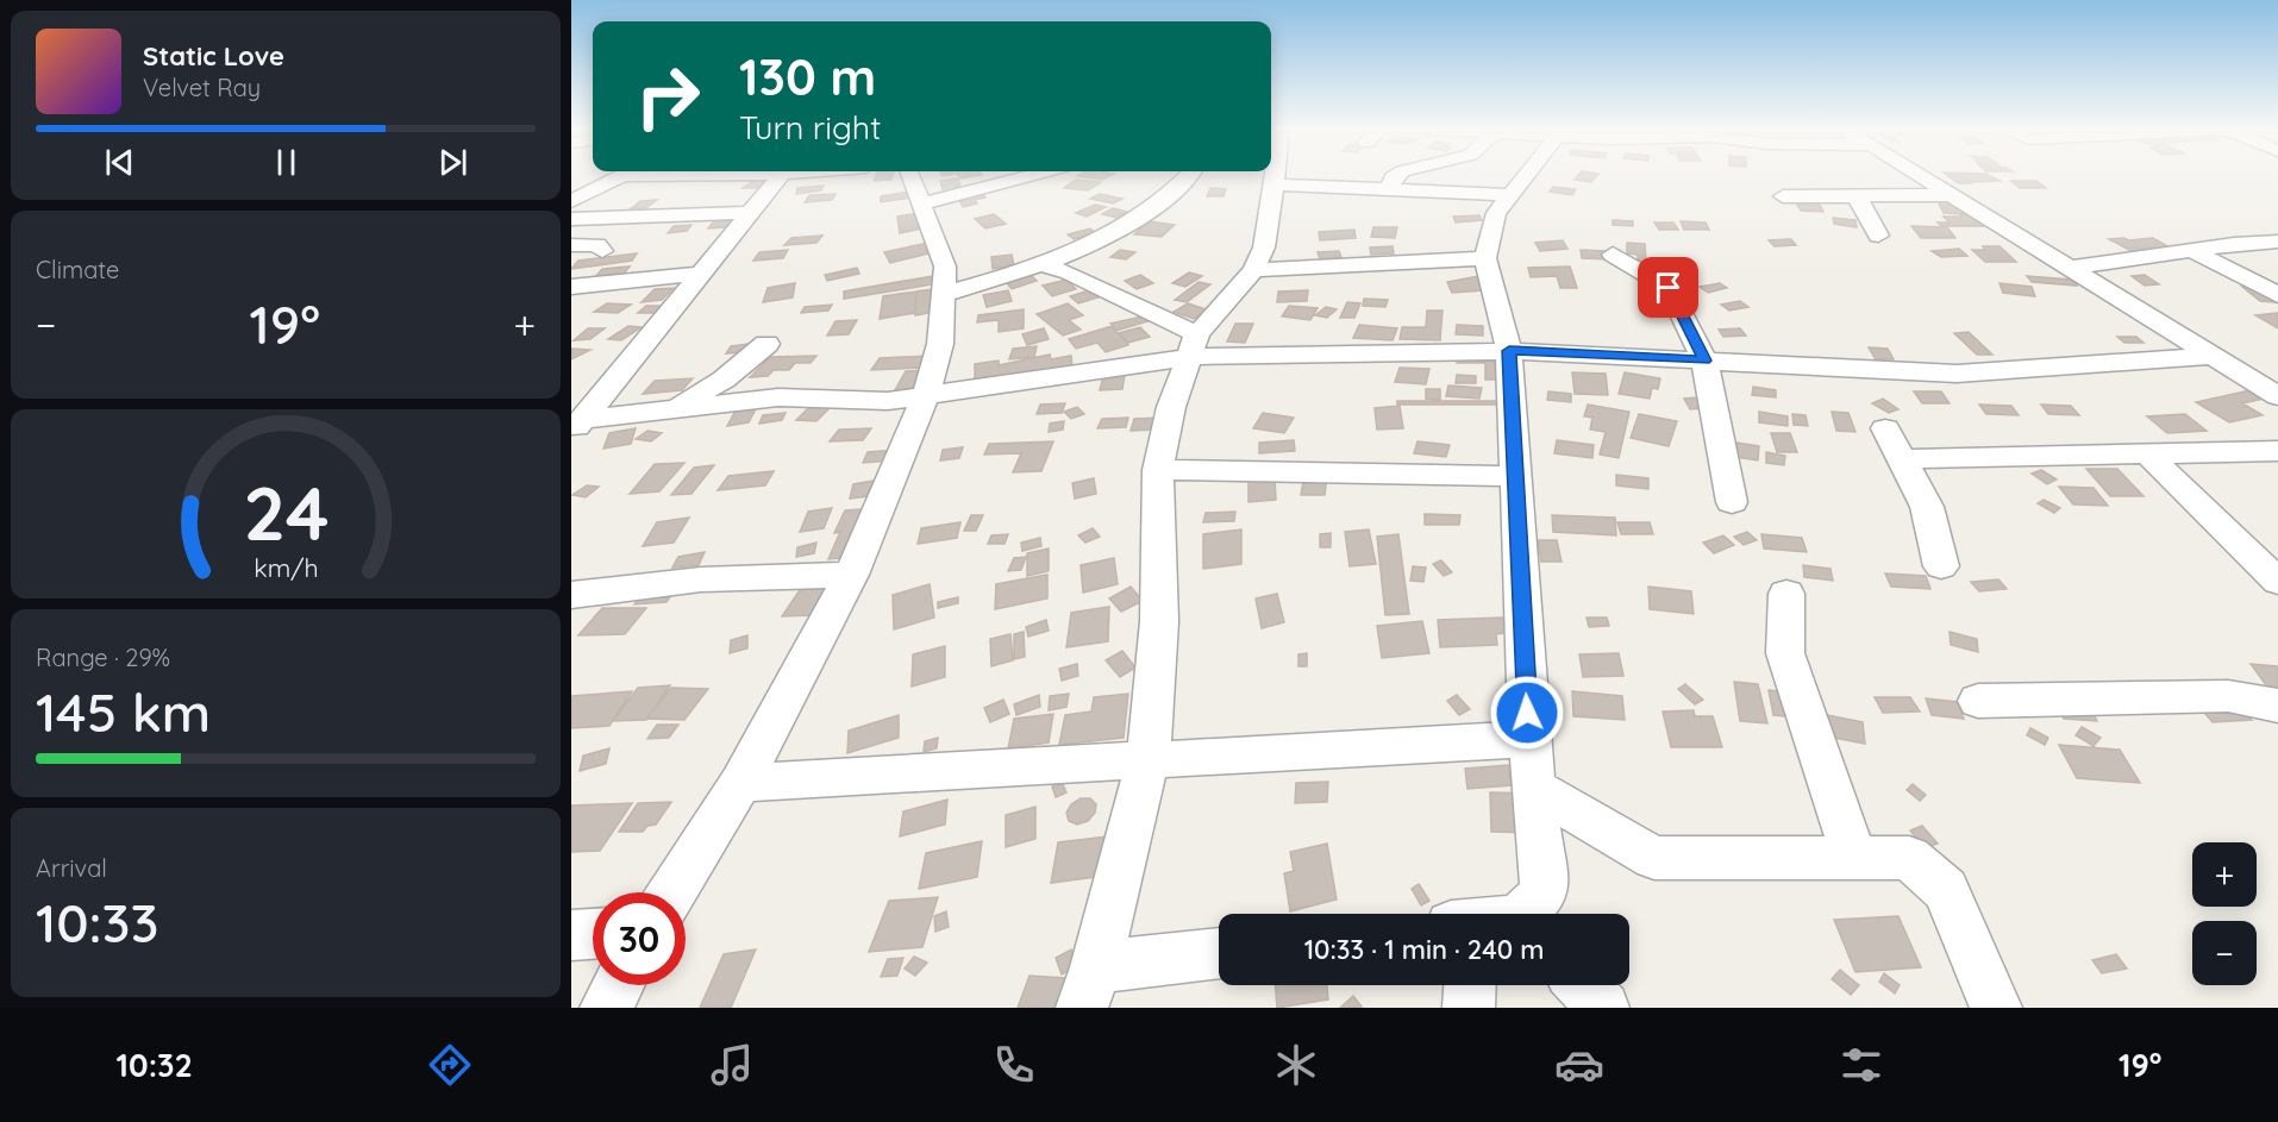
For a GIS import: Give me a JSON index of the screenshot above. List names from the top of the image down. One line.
{"page":{"turn":["130 m","Turn right"],"song":["Static Love","Velvet Ray"],"tile":["Climate",["Range · 29%","145 km"],["Arrival","10:33"]],"heat":["−","19°","+"],"map_buttons":["+","−"],"limit":"30","trip":"10:33 · 1 min · 240 m","tabs":["10:32","19°"],"gauge":["24","km/h"]}}
